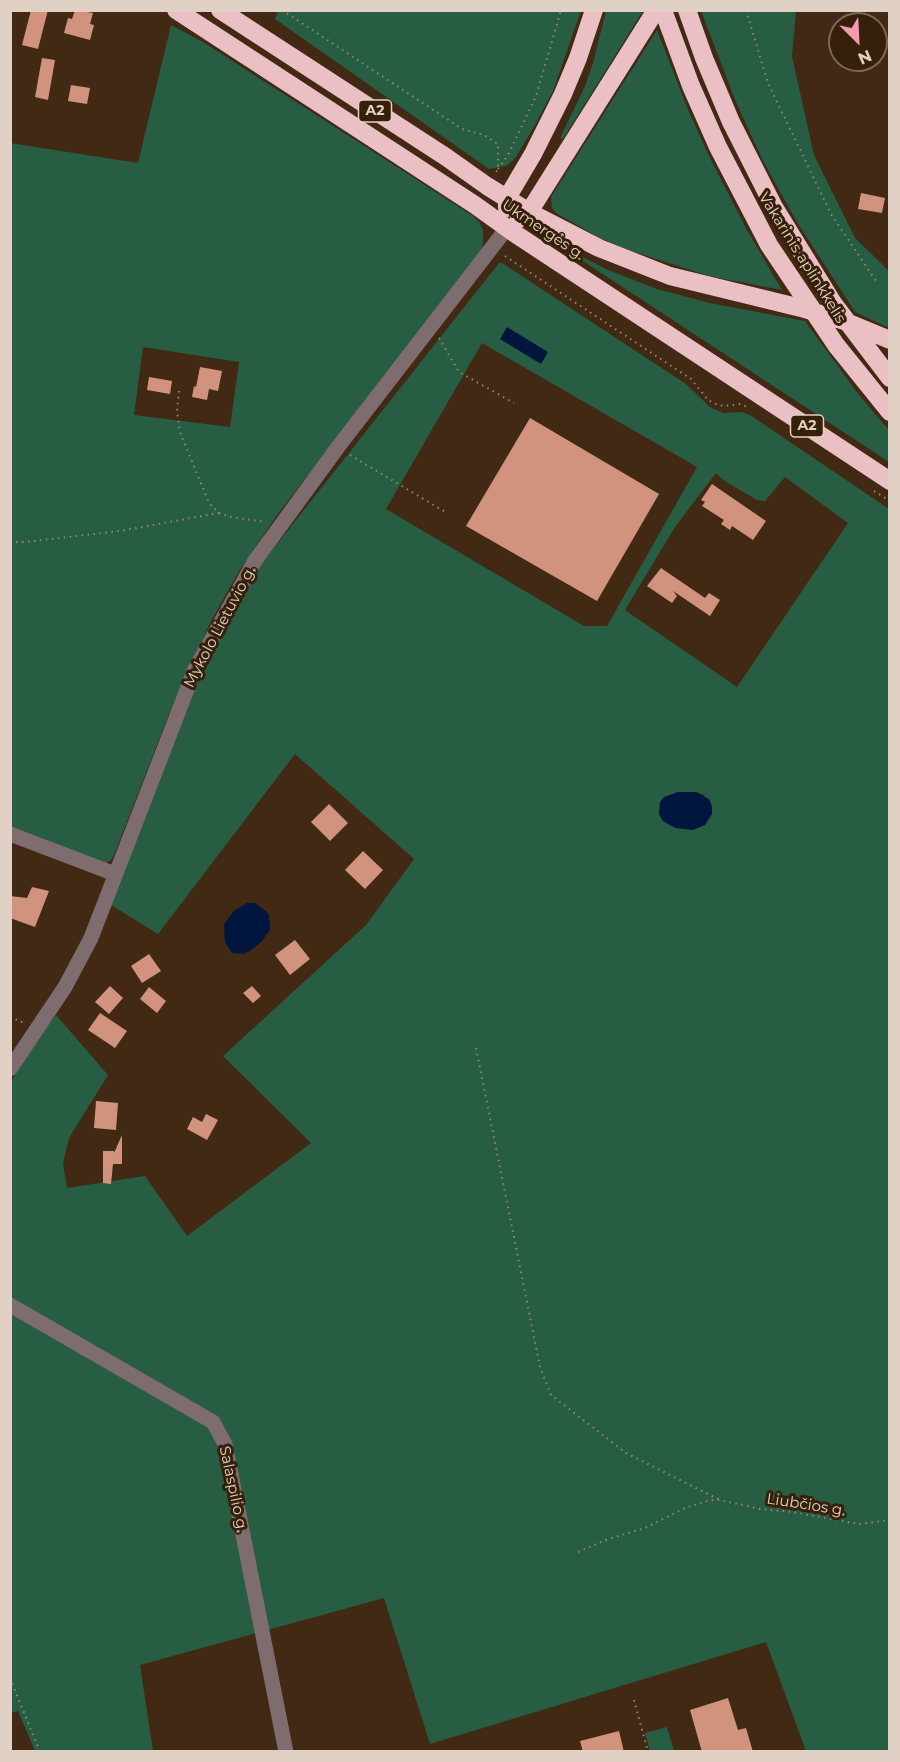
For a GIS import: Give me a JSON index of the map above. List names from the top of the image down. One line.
{"streets":{"highway":["A2","Ukmergės g.","Vakarinis aplinkkelis"],"street":["Mykolo Lietuvio g.","Salaspilio g."],"path":["Liubčios g."]},"crossings":[["A2","Ukmergės g."],["Ukmergės g.","Mykolo Lietuvio g."]],"north":"bottom right"}
